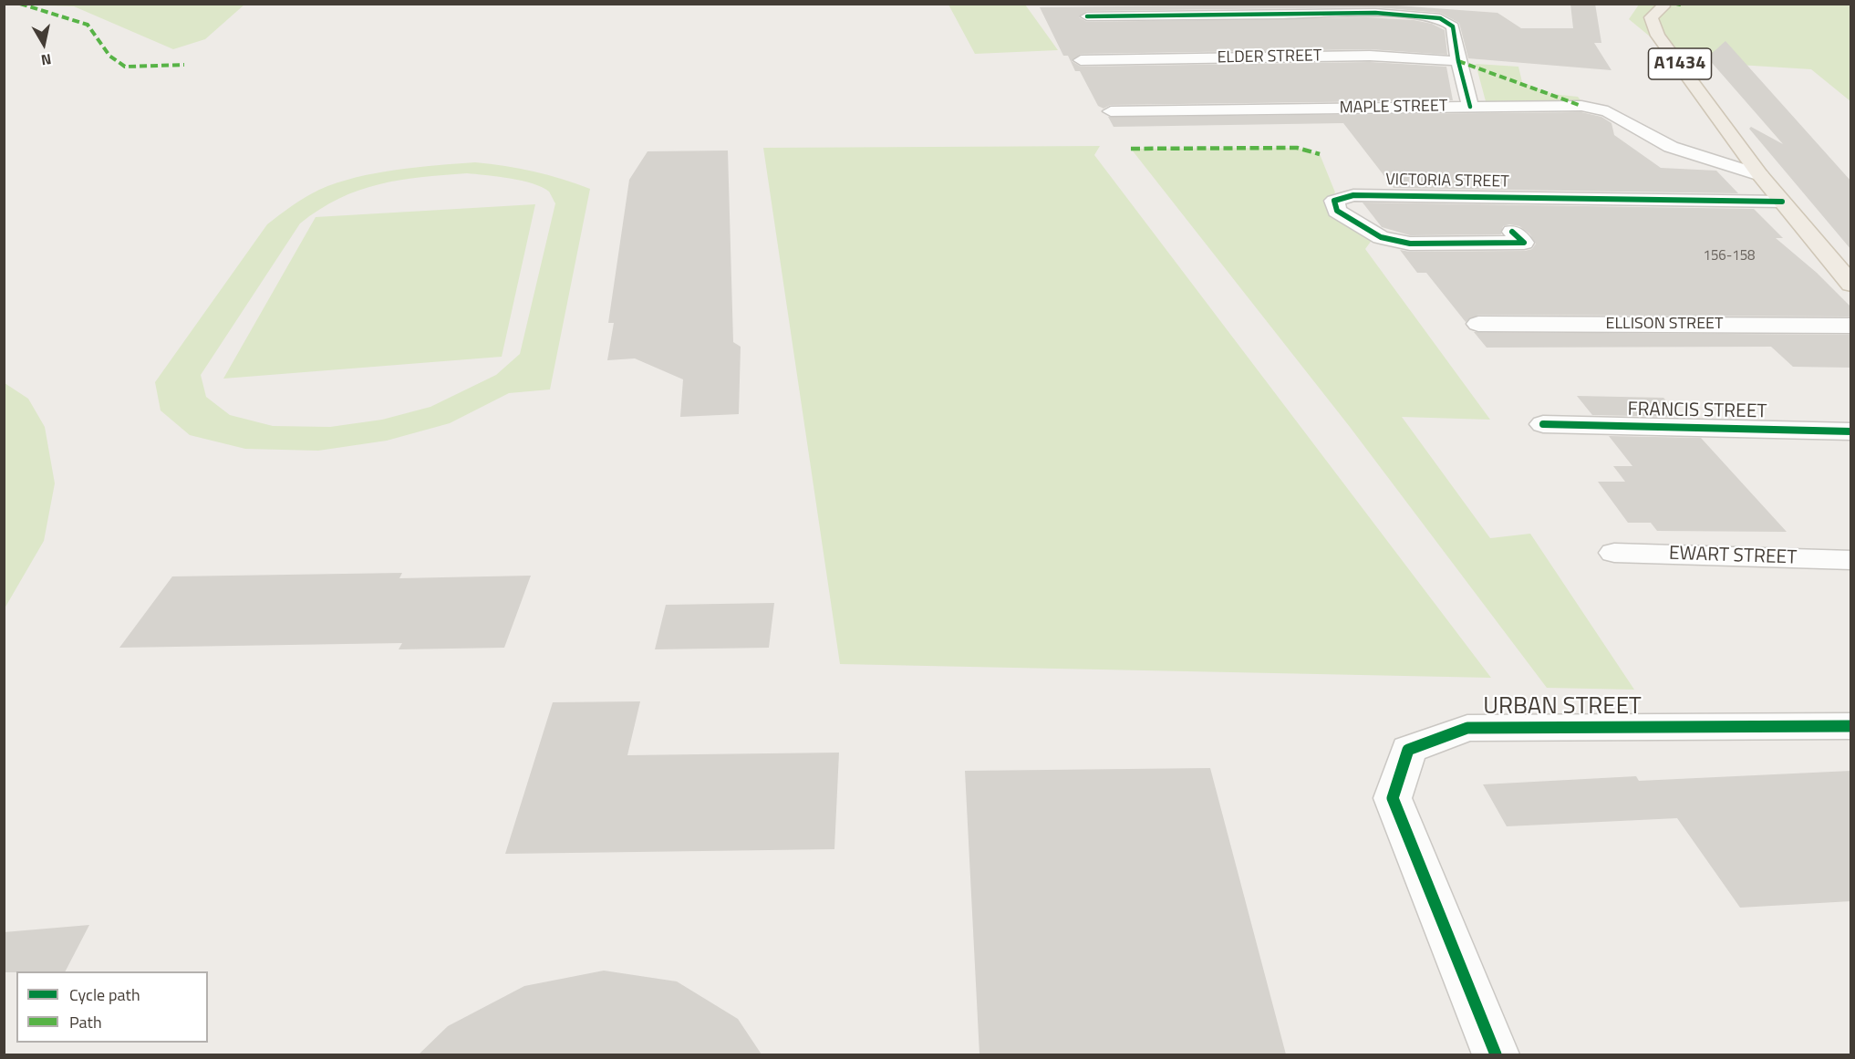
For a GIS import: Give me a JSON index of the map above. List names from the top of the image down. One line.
{"streets":{"main road":["A1434"],"street":["ELDER STREET","MAPLE STREET","VICTORIA STREET","ELLISON STREET","FRANCIS STREET","EWART STREET","URBAN STREET"]},"crossings":[["A1434","MAPLE STREET"],["A1434","VICTORIA STREET"]],"house_numbers":["156-158"],"legend":["Cycle path","Path"],"north":"bottom"}
